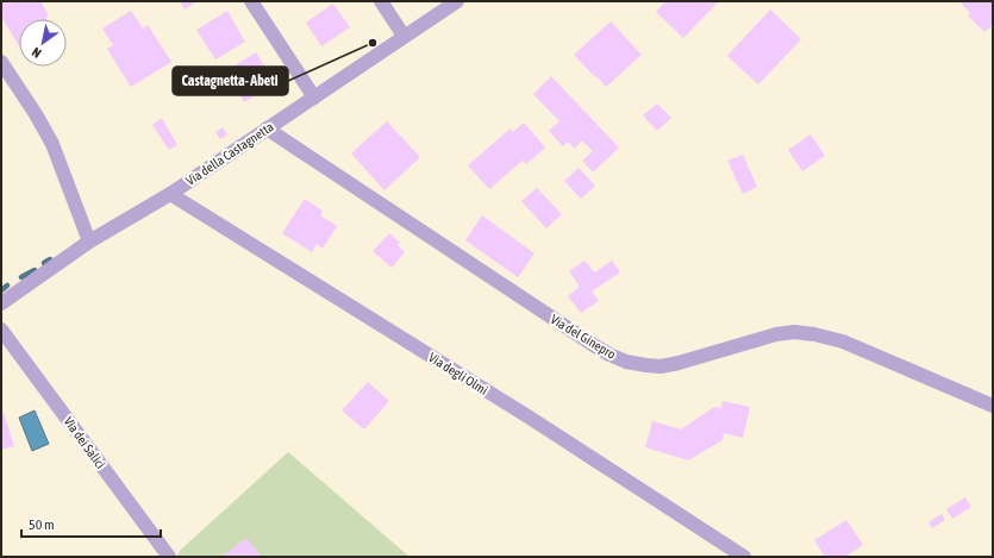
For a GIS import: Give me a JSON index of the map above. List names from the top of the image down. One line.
{"streets":{"street":["Via della Castagnetta","Via del Ginepro","Via degli Olmi","Via dei Salici"]},"crossings":[["Via della Castagnetta","Via del Ginepro"],["Via della Castagnetta","Via degli Olmi"]],"places":["Castagnetta- Abeti"],"scale_bar":"50 m","north":"bottom left"}
